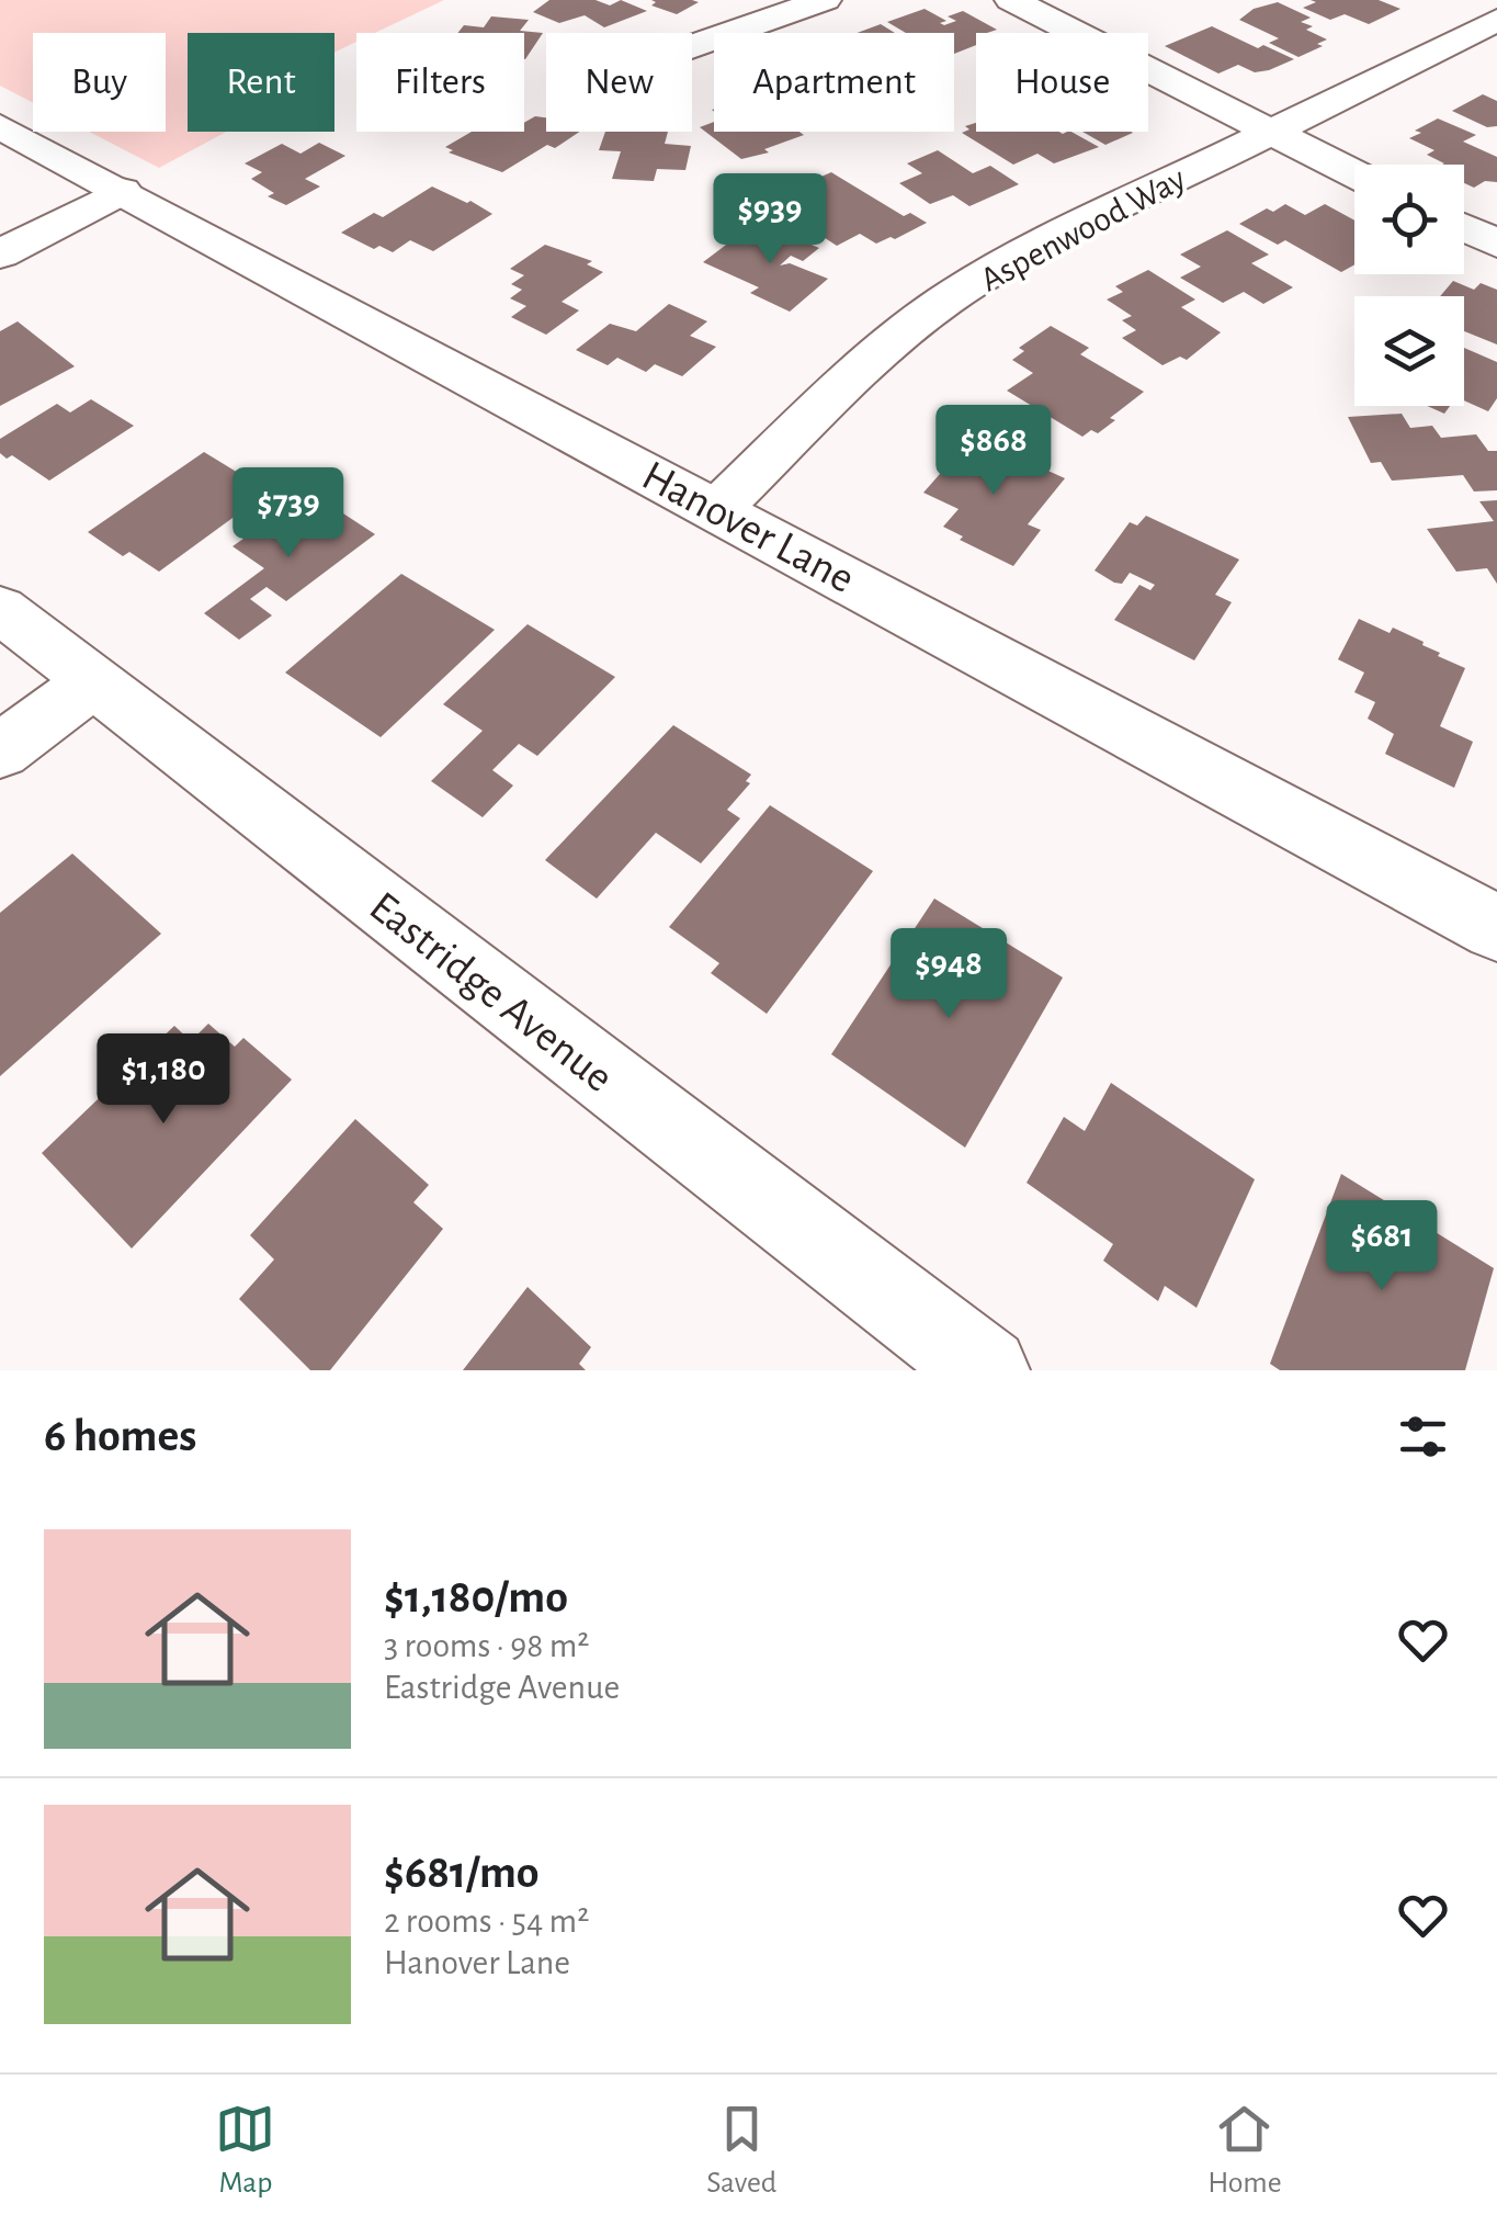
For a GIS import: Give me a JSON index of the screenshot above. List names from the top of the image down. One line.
{"streets":{"street":["Aspenwood Way","Hanover Lane","Eastridge Avenue"]},"crossings":[["Aspenwood Way","Hanover Lane"]],"page":{"chip":["Buy","Rent","Filters","New","Apartment","House"],"price":["$939","$868","$739","$948","$1,180","$681"],"heading":"6 homes","list":[{"name":"$1,180/mo","note":"3 rooms · 98 m² · Eastridge Avenue"},{"name":"$681/mo","note":"2 rooms · 54 m² · Hanover Lane"}],"tabs":["Map","Saved","Home"]}}
